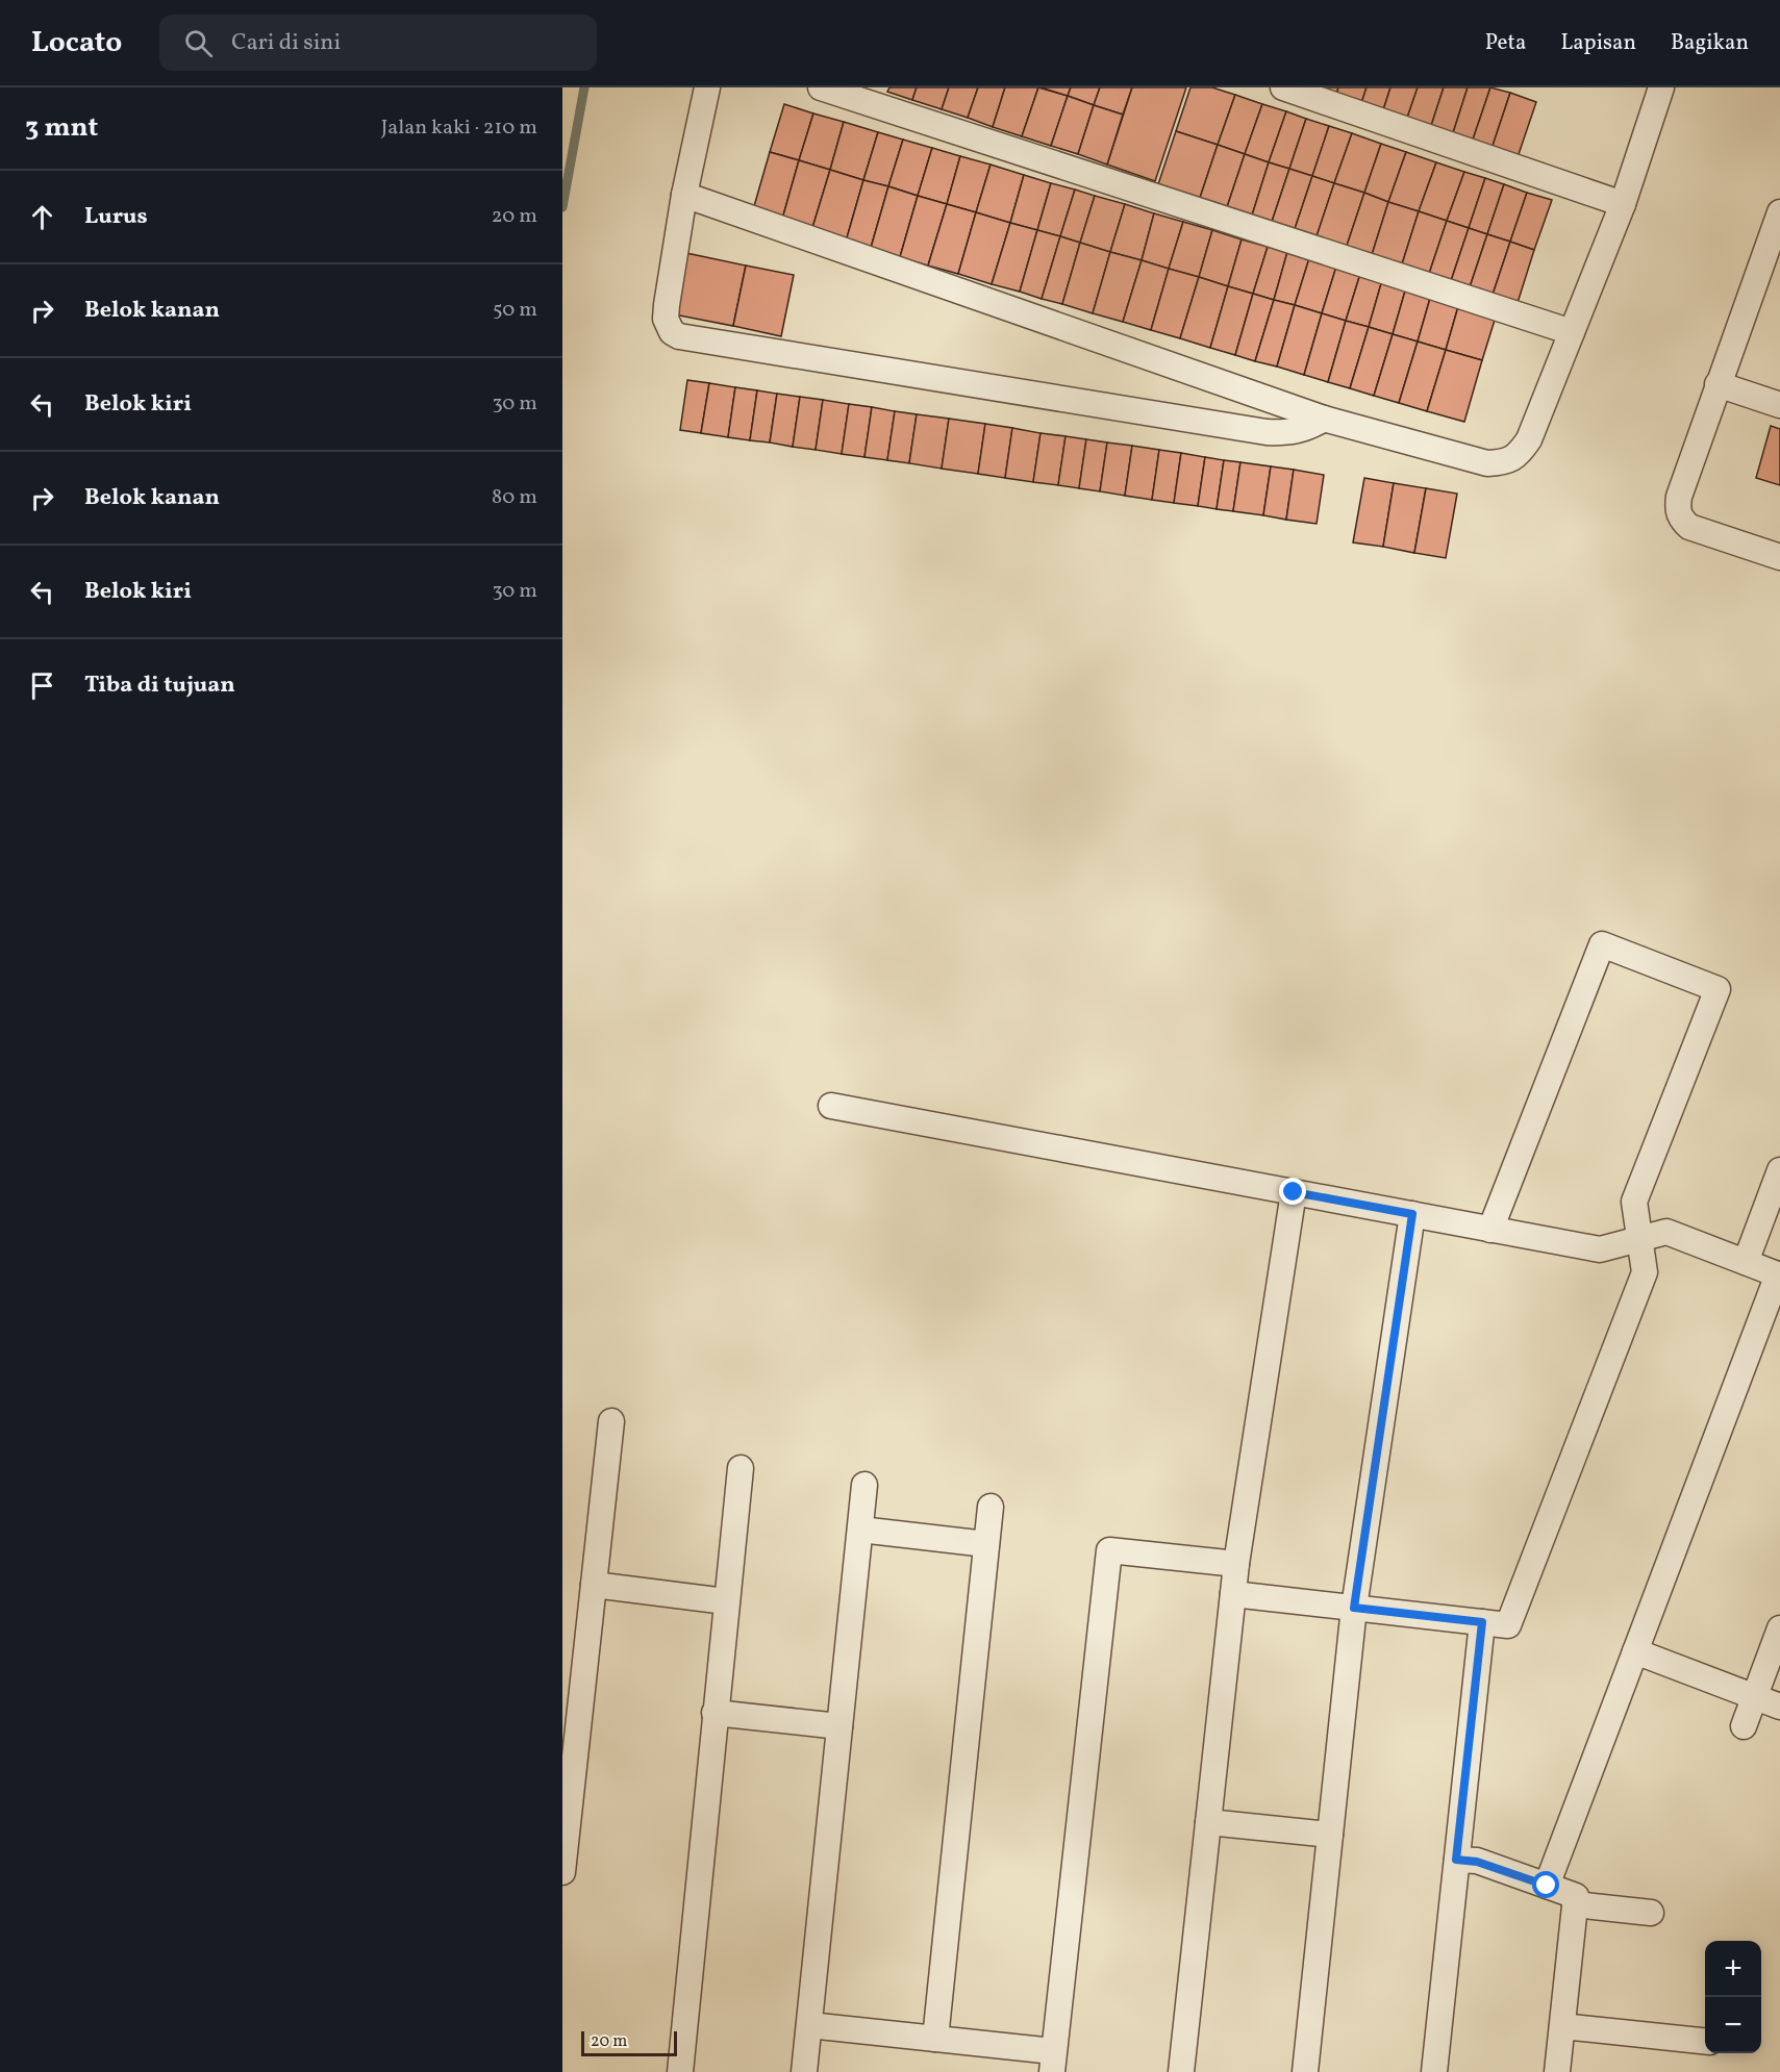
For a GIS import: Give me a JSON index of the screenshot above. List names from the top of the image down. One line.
{"scale_bar":"20 m","page":{"header":"Locato","search":"Cari di sini","nav":["Peta","Lapisan","Bagikan"],"heading":["3 mnt","Jalan kaki · 210 m"],"list":[["Lurus","20 m"],["Belok kanan","50 m"],["Belok kiri","30 m"],["Belok kanan","80 m"],["Belok kiri","30 m"],"Tiba di tujuan"],"map_buttons":["+","−"],"scale":"20 m"}}
